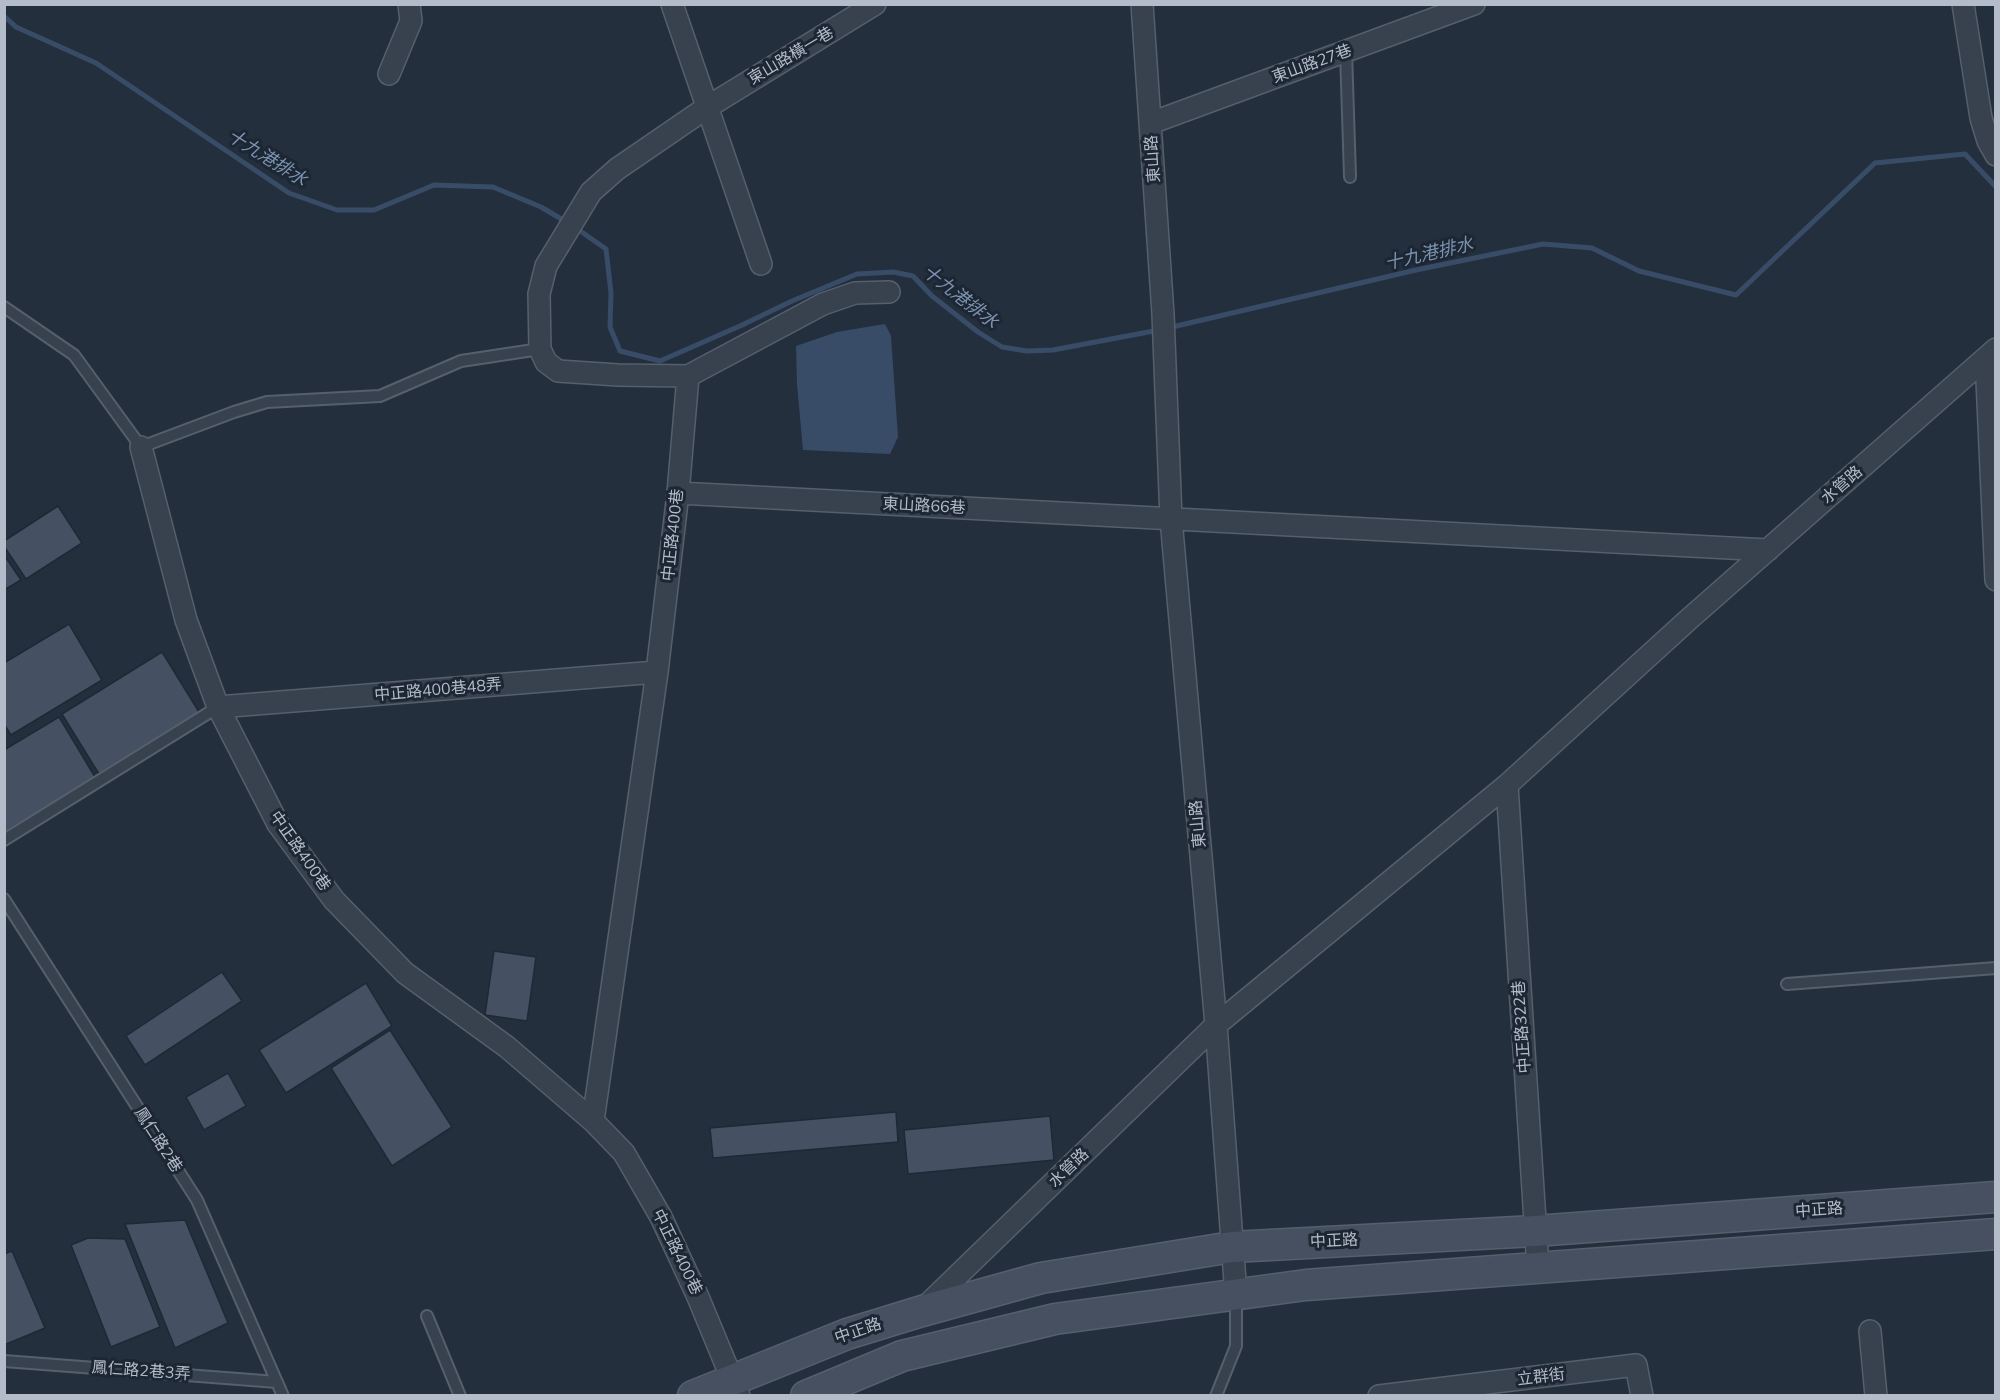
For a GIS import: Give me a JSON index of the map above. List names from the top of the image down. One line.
{"streets":{"main road":["中正路"],"street":["東山路橫一巷","東山路27巷","東山路","水管路","東山路66巷","中正路400巷","中正路400巷48弄","中正路322巷","立群街"],"lane":["鳳仁路2巷","鳳仁路2巷3弄"]},"crossings":[["東山路27巷","東山路"],["東山路","水管路"],["東山路","東山路66巷"],["東山路","中正路"],["水管路","東山路66巷"],["水管路","中正路322巷"],["水管路","中正路"],["東山路66巷","中正路400巷"],["中正路400巷","中正路400巷48弄"],["中正路400巷","中正路"],["中正路322巷","中正路"],["鳳仁路2巷","鳳仁路2巷3弄"]],"water":["十九港排水"]}
